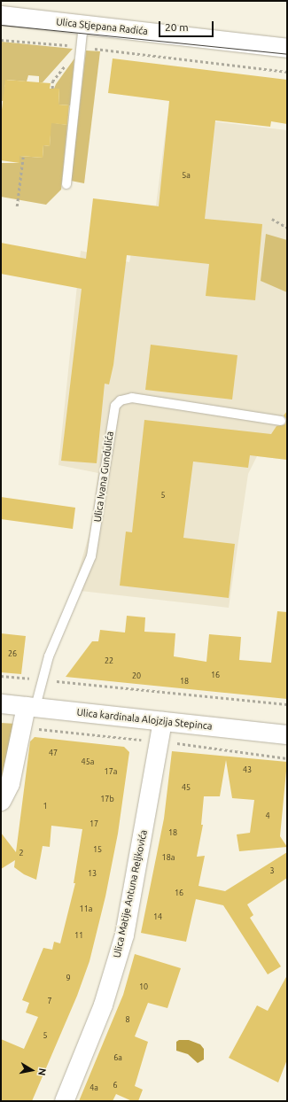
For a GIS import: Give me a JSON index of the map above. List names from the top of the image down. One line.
{"streets":{"street":["Ulica Stjepana Radića","Ulica kardinala Alojzija Stepinca","Ulica Matije Antuna Reljkovića"],"lane":["Ulica Ivana Gundulića"]},"crossings":[["Ulica Ivana Gundulića","Ulica kardinala Alojzija Stepinca"],["Ulica kardinala Alojzija Stepinca","Ulica Matije Antuna Reljkovića"]],"house_numbers":["5a","5","26","22","16","20","18","47","45a","43","17a","45","17b","1","4","17","18","15","2","18a","3","13","16","11a","14","11","9","10","7","8","5","6a","6","4a"],"scale_bar":"20 m","north":"right"}
